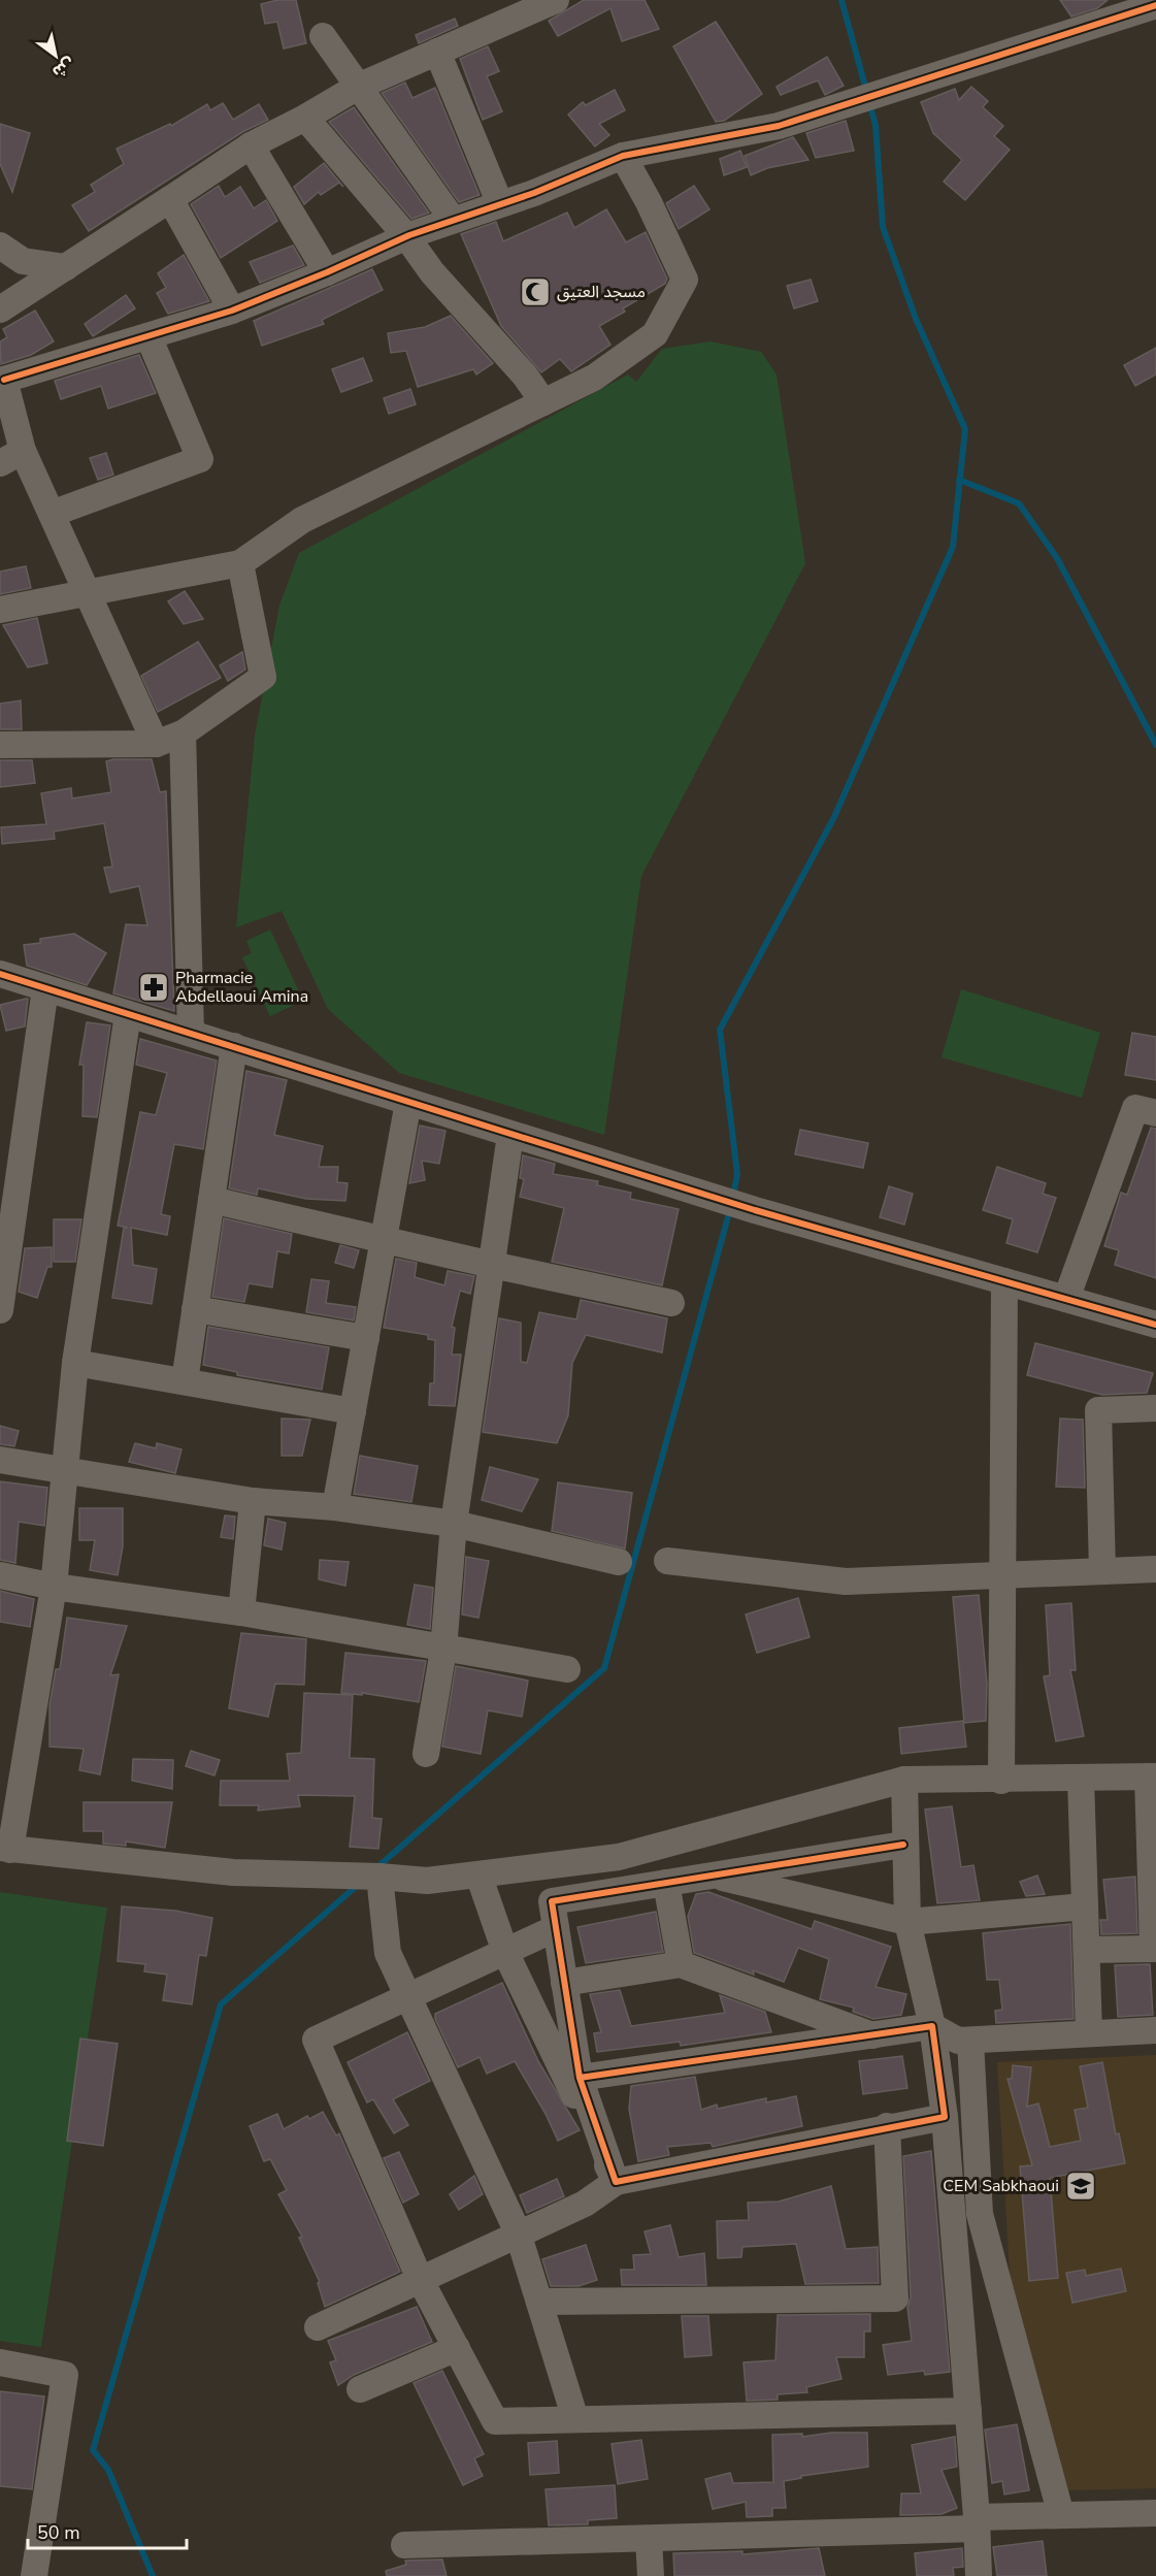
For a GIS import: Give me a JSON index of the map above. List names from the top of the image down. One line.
{"places":{"mosque":["مسجد العتيق"],"pharmacy":["Pharmacie Abdellaoui Amina"],"school or university":["CEM Sabkhaoui"]},"scale_bar":"50 m","north":"bottom right"}
